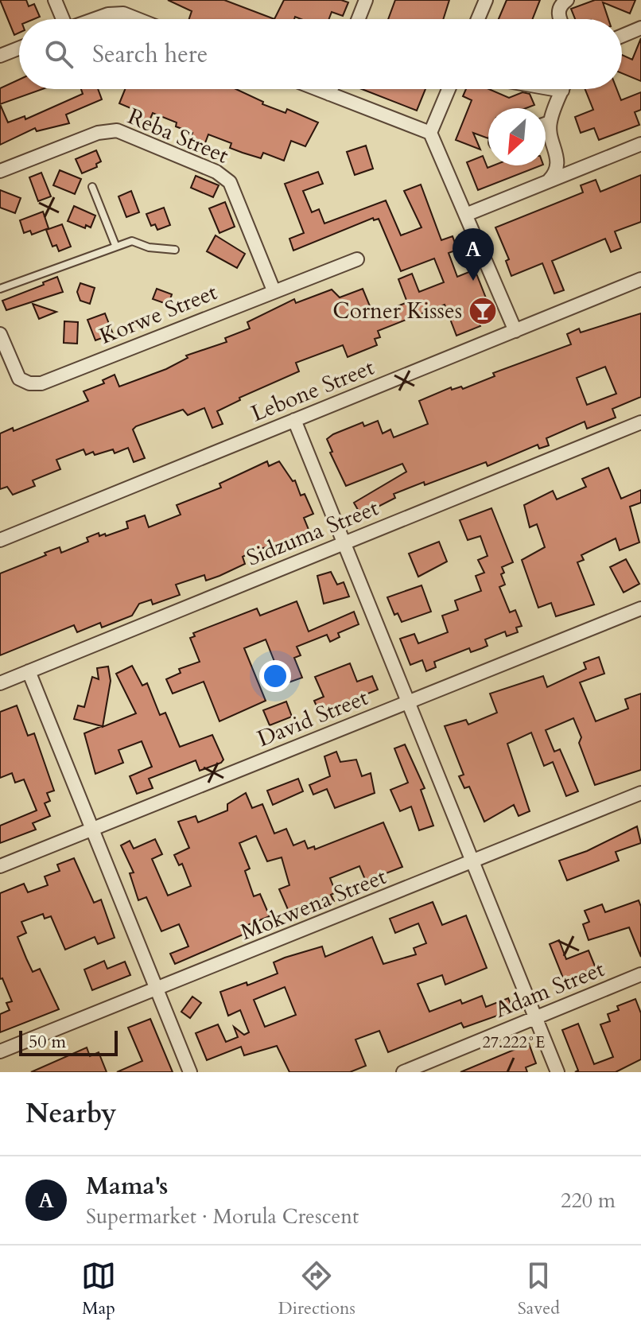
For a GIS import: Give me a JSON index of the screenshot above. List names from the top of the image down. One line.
{"streets":{"street":["Reba Street","Korwe Street","Lebone Street","Sidzuma Street","David Street","Mokwena Street","Adam Street"]},"crossings":[["Reba Street","Korwe Street"]],"places":{"bar":["Corner Kisses"]},"scale_bar":"50 m","north":"bottom left","page":{"search":"Search here","pins":"A","scale":"50 m","heading":"Nearby","list":[{"mark":"A","name":"Mama's","note":"Supermarket · Morula Crescent","value":"220 m"}],"nav":["Map","Directions","Saved"]},"coordinates":["27.222°E"]}
